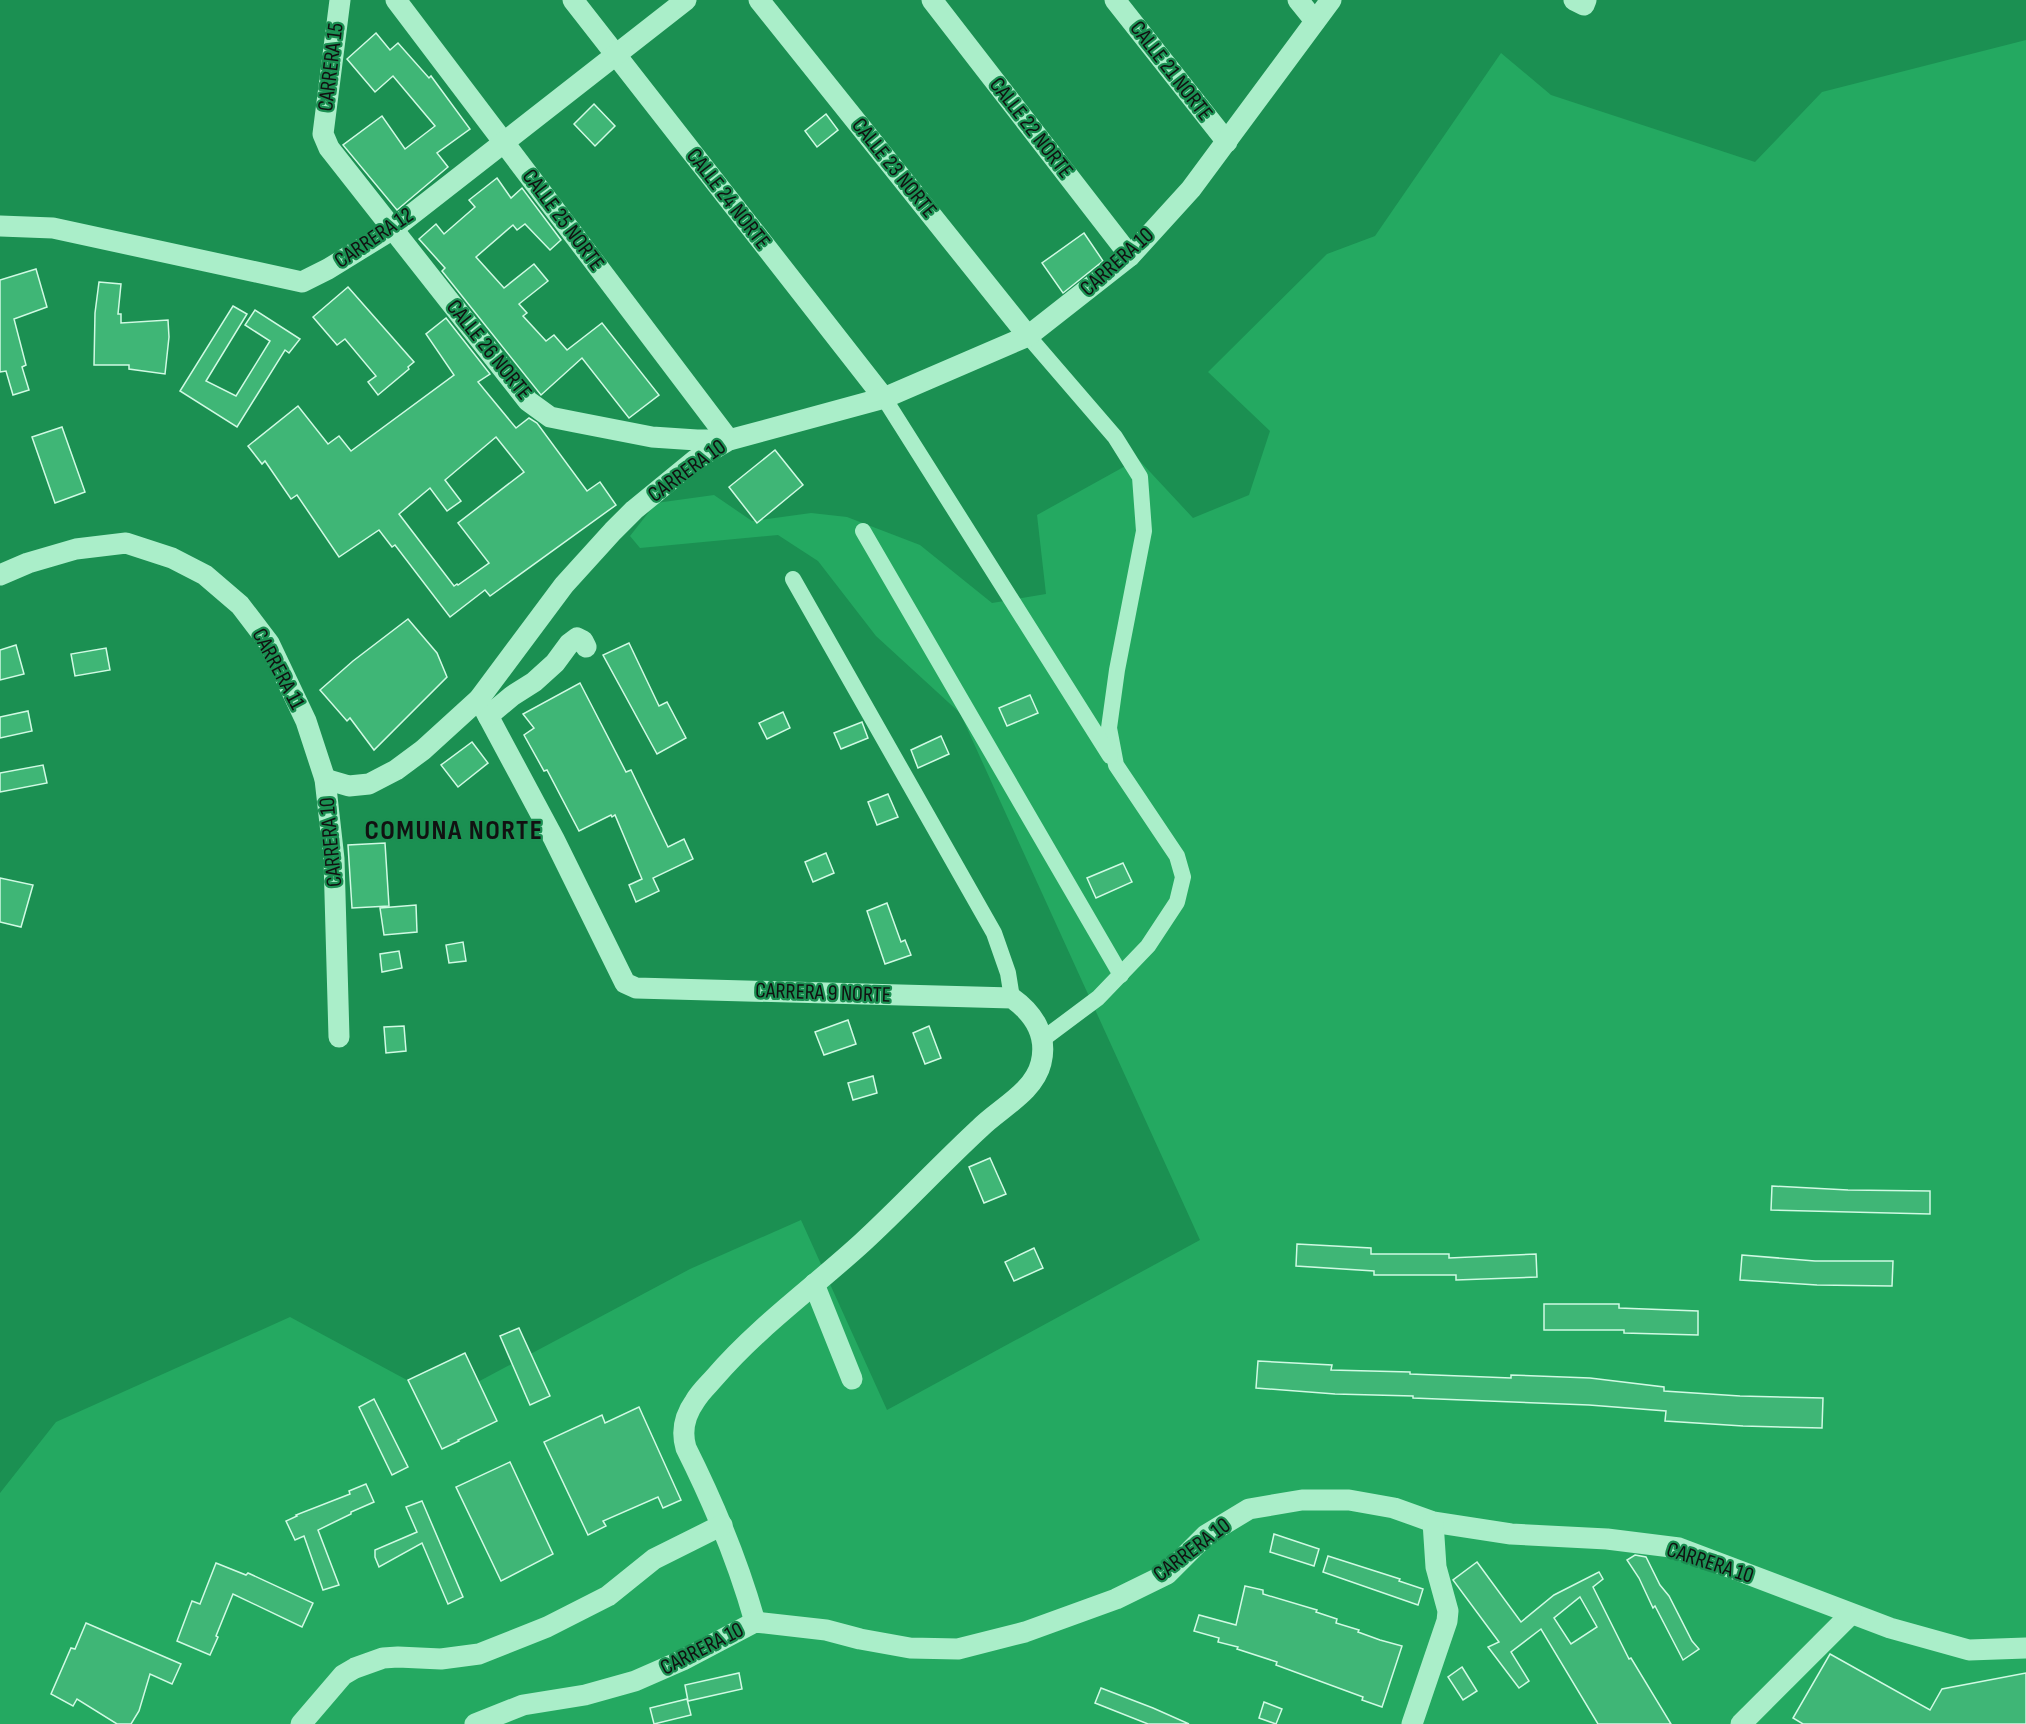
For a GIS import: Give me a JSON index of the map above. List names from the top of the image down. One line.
{"streets":{"street":["CARRERA 15","CALLE 21 NORTE","CALLE 22 NORTE","CALLE 23 NORTE","CALLE 24 NORTE","CALLE 25 NORTE","CARRERA 12","CARRERA 10","CALLE 26 NORTE","CARRERA 11","CARRERA 9 NORTE"]},"crossings":[["CARRERA 15","CALLE 26 NORTE"],["CALLE 21 NORTE","CARRERA 10"],["CALLE 22 NORTE","CARRERA 10"],["CALLE 23 NORTE","CARRERA 10"],["CALLE 24 NORTE","CARRERA 12"],["CALLE 24 NORTE","CARRERA 10"],["CALLE 25 NORTE","CARRERA 12"],["CALLE 25 NORTE","CARRERA 10"],["CALLE 25 NORTE","CALLE 26 NORTE"],["CARRERA 12","CALLE 26 NORTE"],["CARRERA 10","CALLE 26 NORTE"],["CARRERA 10","CARRERA 11"],["CARRERA 10","CARRERA 9 NORTE"]],"districts":["COMUNA NORTE"]}
